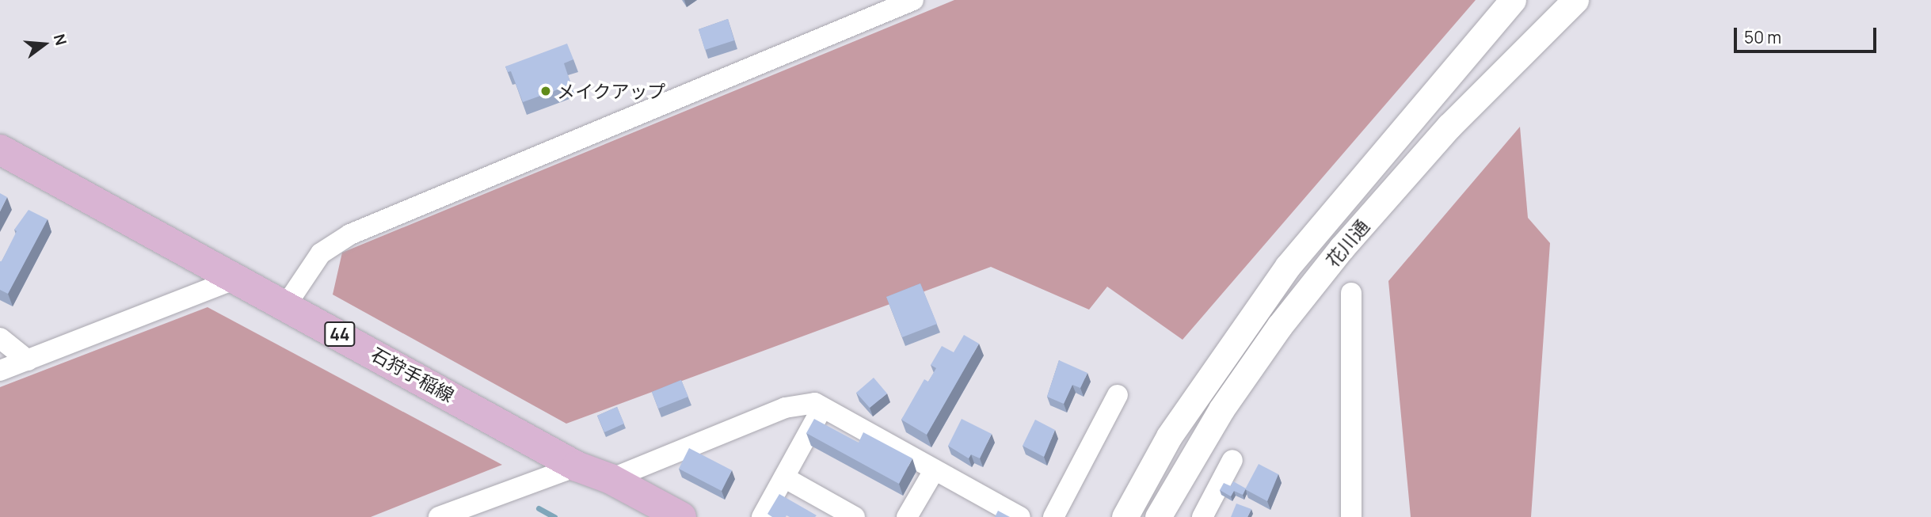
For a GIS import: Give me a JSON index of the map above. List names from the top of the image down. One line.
{"streets":{"main road":["44","石狩手稲線"],"street":["花川通"]},"places":["メイクアップ"],"scale_bar":"50 m","north":"right"}
